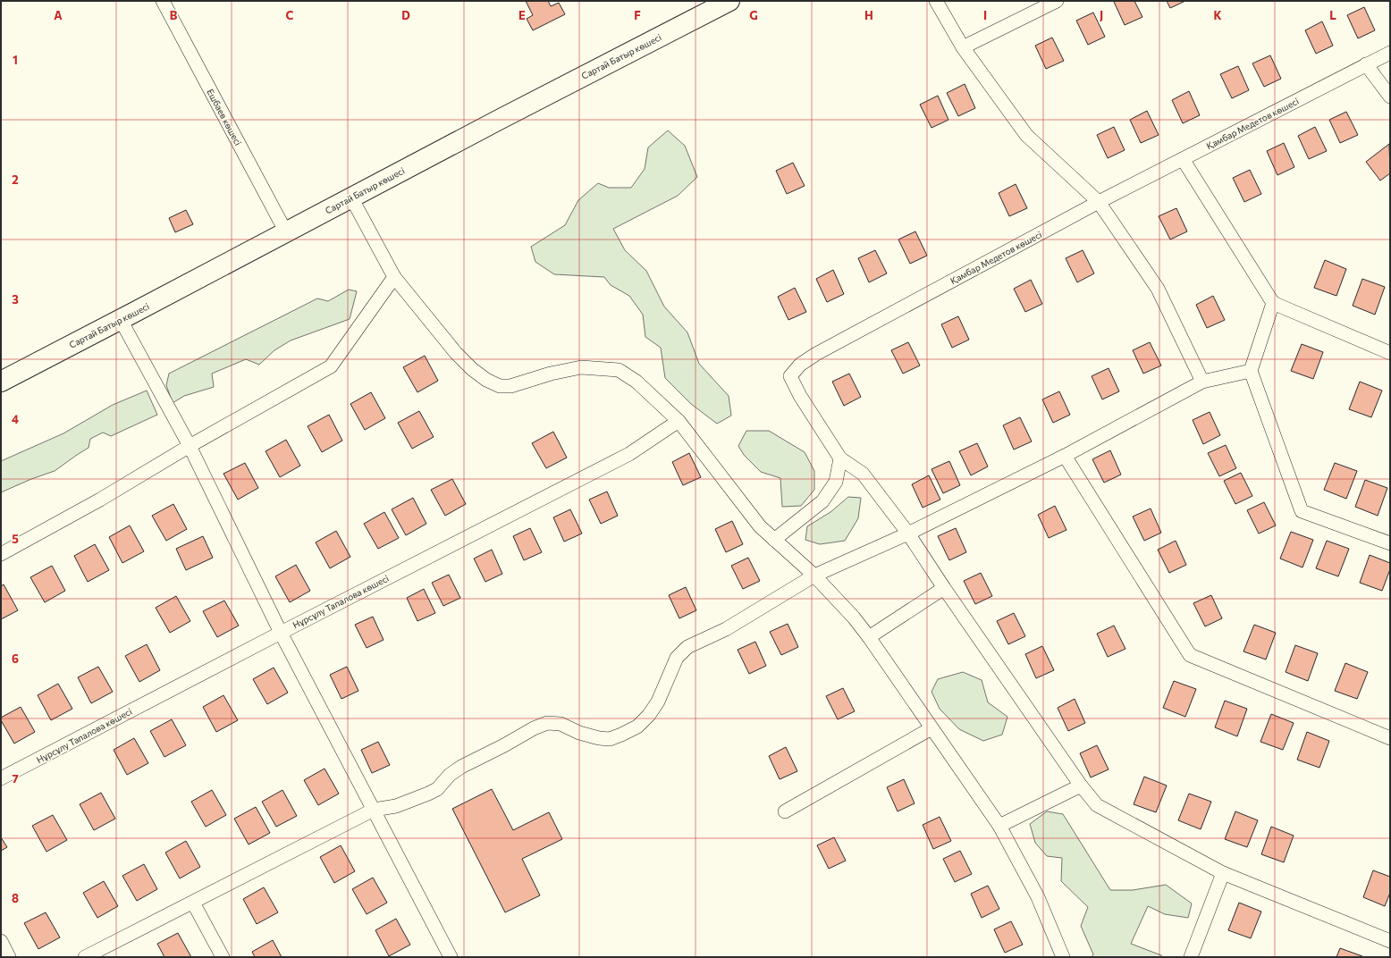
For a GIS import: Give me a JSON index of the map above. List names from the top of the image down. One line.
{"streets":{"highway":["Сартай Батыр көшесі"],"street":["Ешбаев көшесі","Қамбар Медетов көшесі","Нұрсұлу Тапалова көшесі"]},"crossings":[["Сартай Батыр көшесі","Ешбаев көшесі"]],"grid":{"columns":["A","B","C","D","E","F","G","H","I","J","K","L"],"rows":["1","2","3","4","5","6","7","8"]}}
